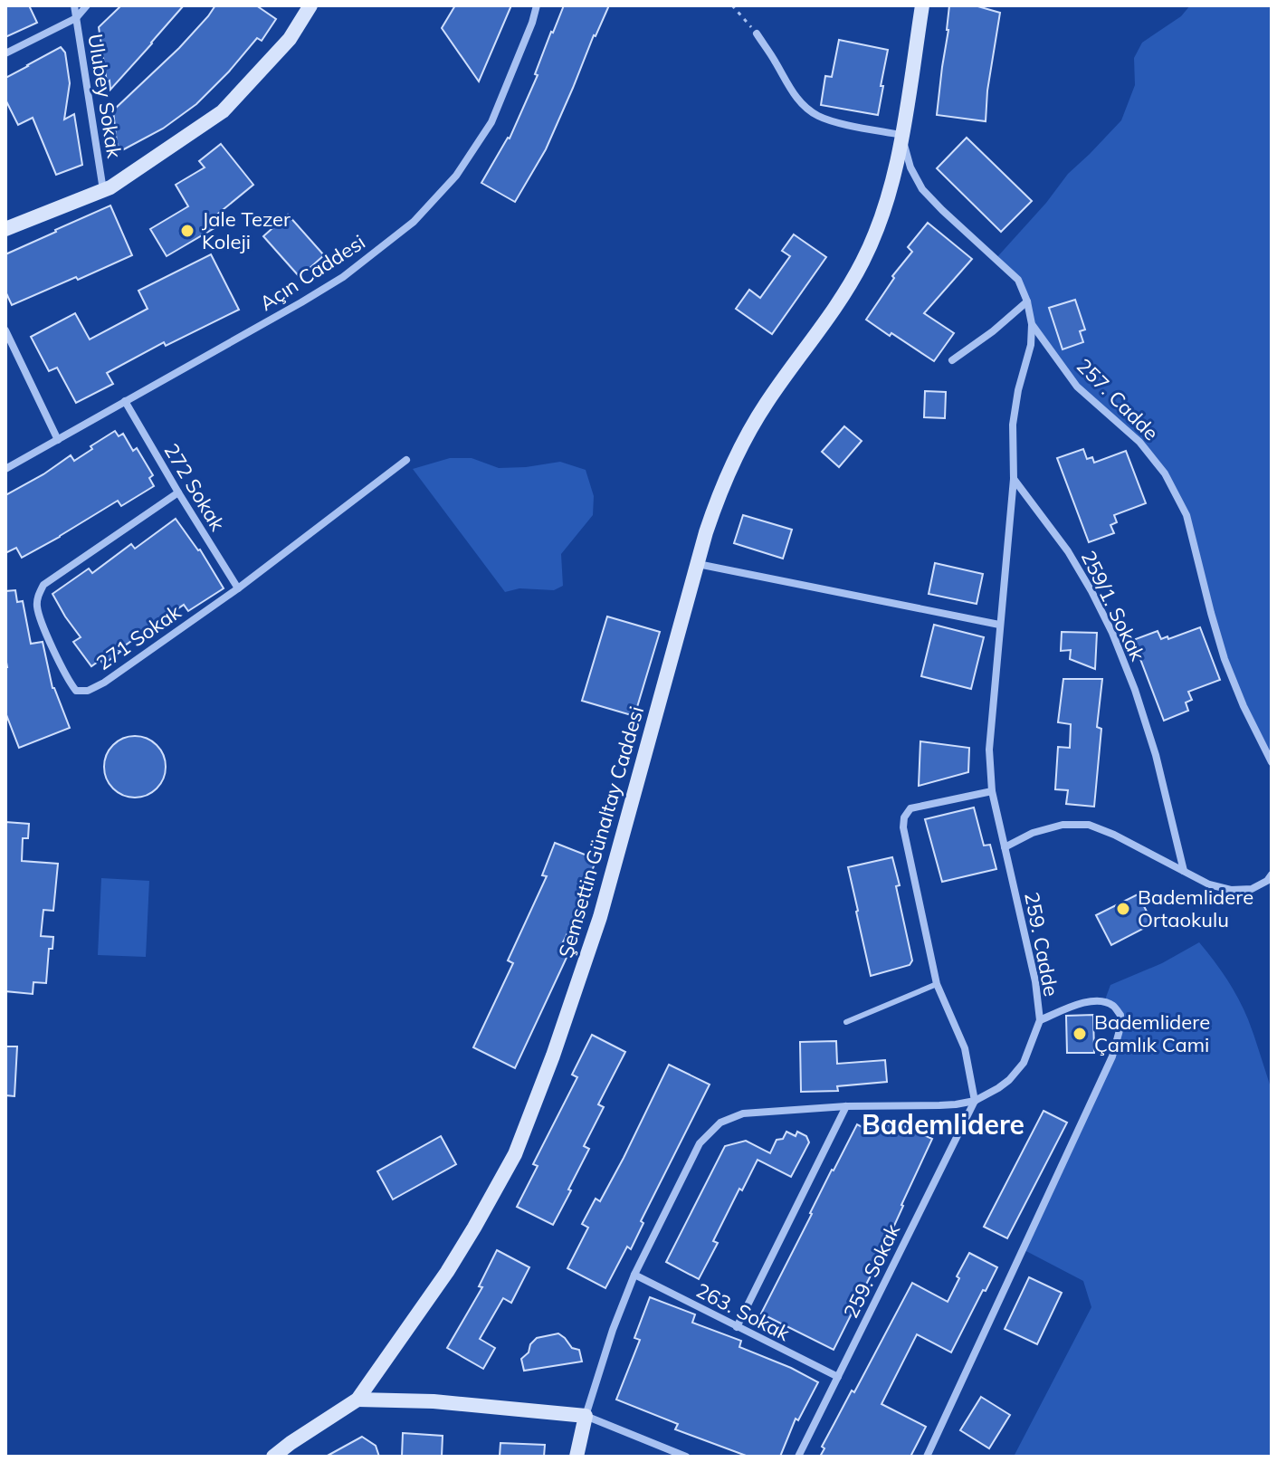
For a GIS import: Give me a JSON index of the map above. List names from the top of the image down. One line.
{"streets":{"street":["Ulubey Sokak","Açın Caddesi","257. Cadde","272 Sokak","259/1. Sokak","271 Sokak","Şemsettin Günaltay Caddesi","259. Cadde","259. Sokak","263. Sokak"]},"crossings":[["Açın Caddesi","272 Sokak"],["257. Cadde","Şemsettin Günaltay Caddesi"],["272 Sokak","271 Sokak"],["259/1. Sokak","259. Cadde"],["259. Sokak","263. Sokak"]],"districts":["Bademlidere"],"places":["Jale Tezer Koleji","Bademlidere Ortaokulu","Bademlidere Çamlık Cami"]}
